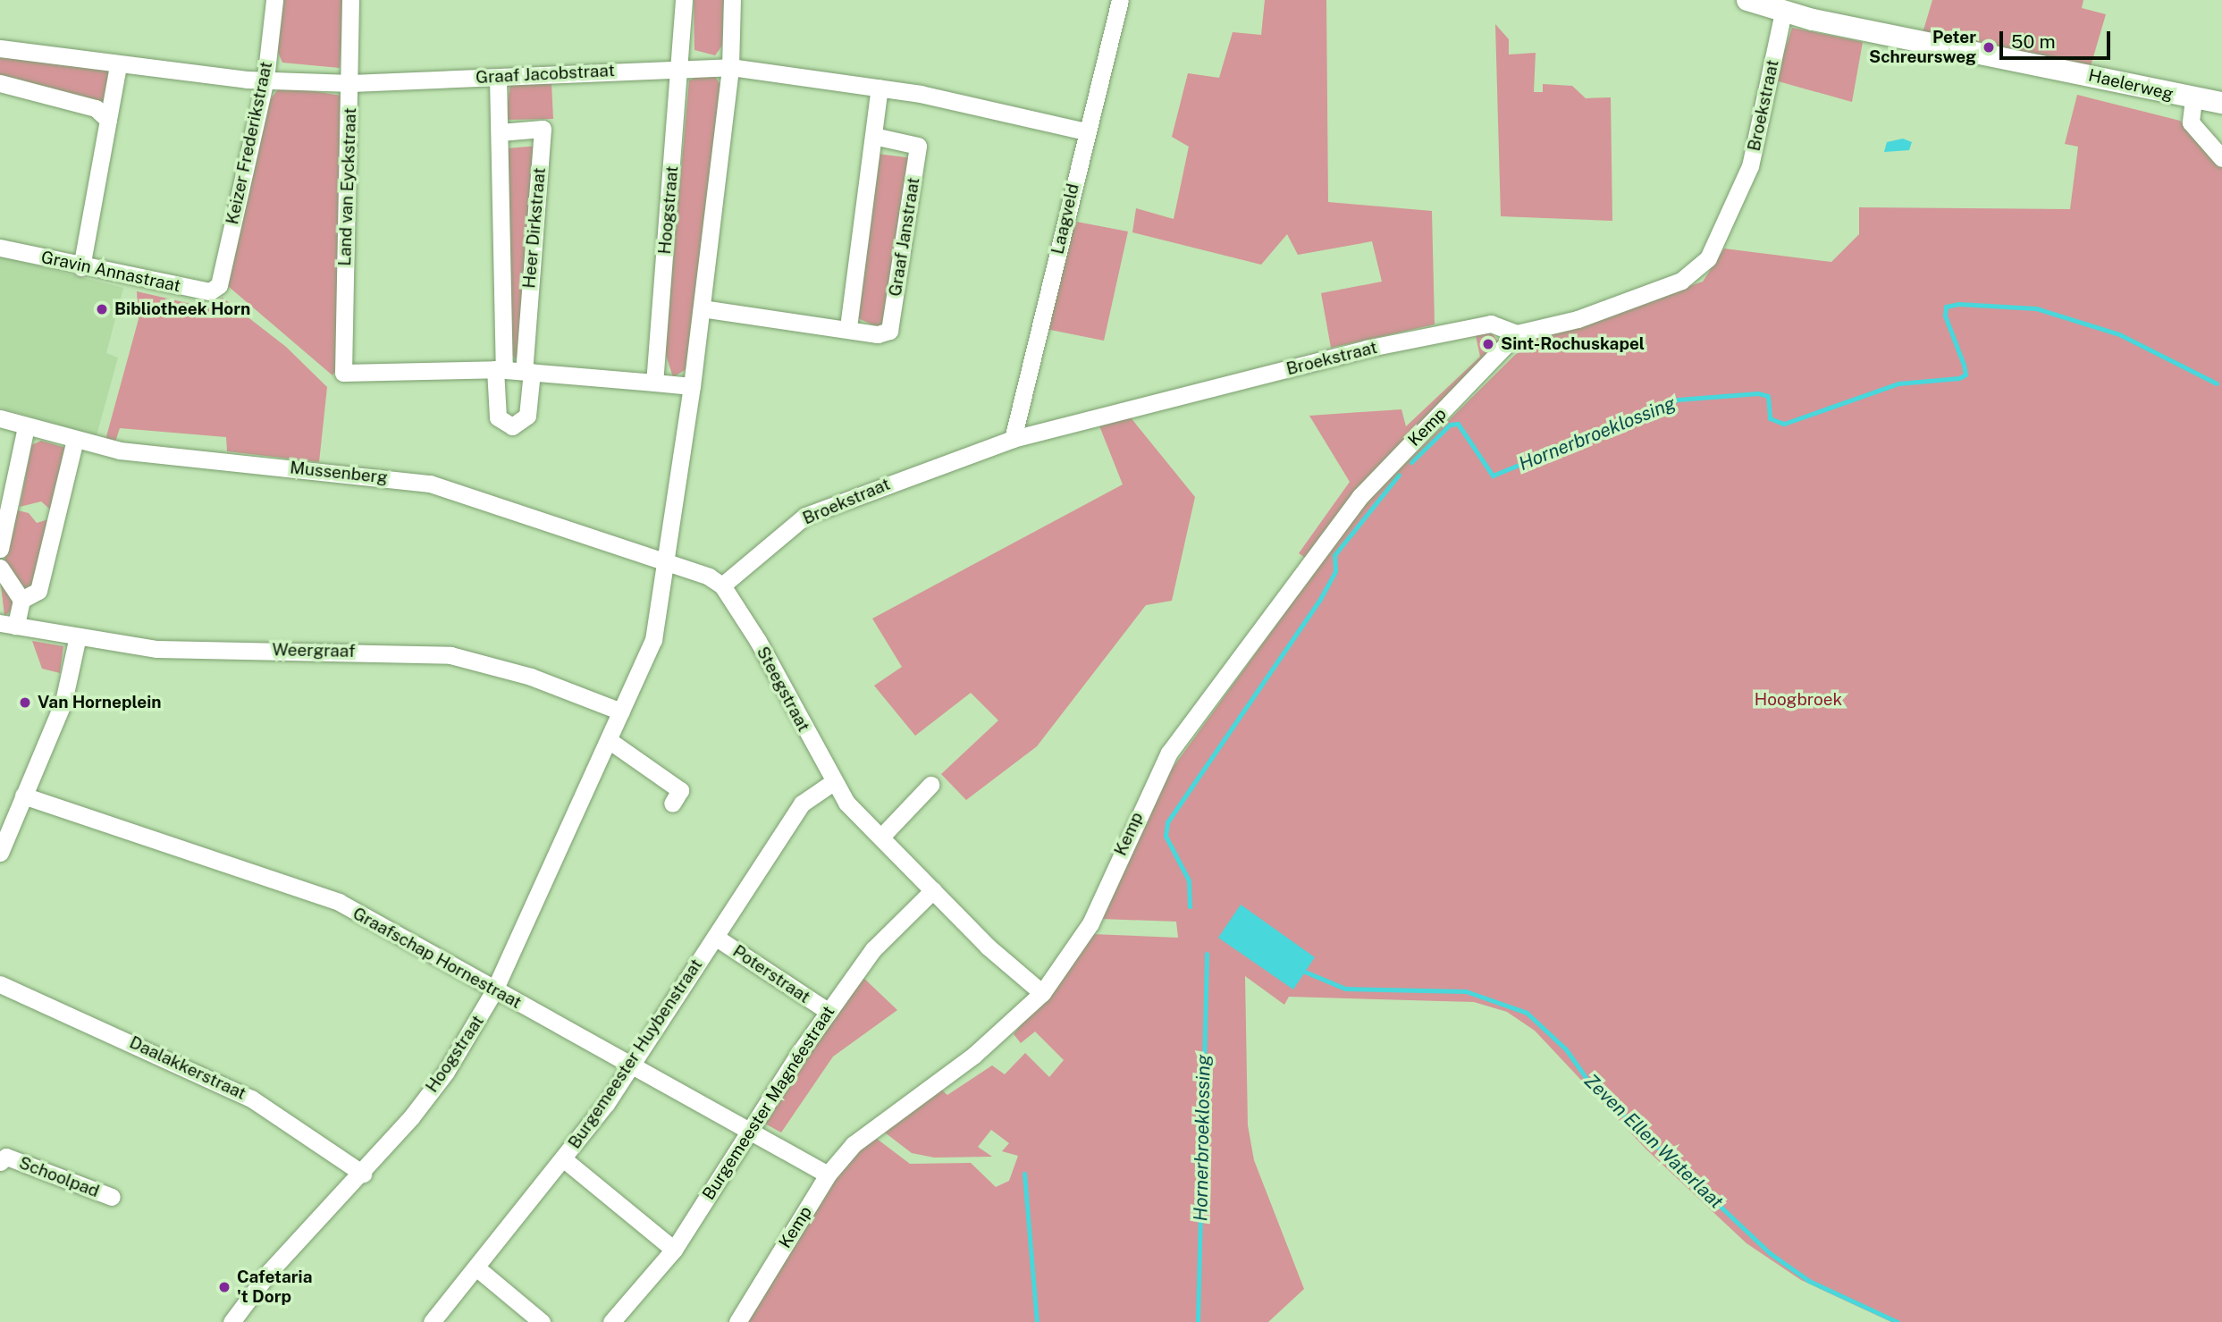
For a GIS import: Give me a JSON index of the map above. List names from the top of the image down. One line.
{"streets":{"street":["Graaf Jacobstraat","Haelerweg","Broekstraat","Keizer Frederikstraat","Land van Eyckstraat","Hoogstraat","Laagveld","Heer Dirkstraat","Graaf Janstraat","Gravin Annastraat","Kemp","Mussenberg","Weergraaf","Steegstraat","Graafschap Hornestraat","Poterstraat","Burgemeester Huybenstraat","Daalakkerstraat","Burgemeester Magnéestraat","Schoolpad"]},"crossings":[["Graaf Jacobstraat","Keizer Frederikstraat"],["Graaf Jacobstraat","Land van Eyckstraat"],["Graaf Jacobstraat","Hoogstraat"],["Graaf Jacobstraat","Laagveld"],["Graaf Jacobstraat","Heer Dirkstraat"],["Haelerweg","Broekstraat"],["Broekstraat","Laagveld"],["Broekstraat","Kemp"],["Broekstraat","Steegstraat"],["Keizer Frederikstraat","Gravin Annastraat"],["Land van Eyckstraat","Heer Dirkstraat"],["Hoogstraat","Graaf Janstraat"],["Hoogstraat","Mussenberg"],["Hoogstraat","Weergraaf"],["Hoogstraat","Graafschap Hornestraat"],["Hoogstraat","Daalakkerstraat"],["Kemp","Steegstraat"],["Kemp","Graafschap Hornestraat"],["Steegstraat","Burgemeester Huybenstraat"],["Steegstraat","Burgemeester Magnéestraat"],["Graafschap Hornestraat","Burgemeester Huybenstraat"],["Graafschap Hornestraat","Burgemeester Magnéestraat"],["Poterstraat","Burgemeester Huybenstraat"],["Poterstraat","Burgemeester Magnéestraat"]],"water":["Hornerbroeklossing","Zeven Ellen Waterlaat"],"parks":["Hoogbroek"],"places":["Peter Schreursweg","Bibliotheek Horn","Sint-Rochuskapel","Van Horneplein","Cafetaria 't Dorp"],"scale_bar":"50 m"}
